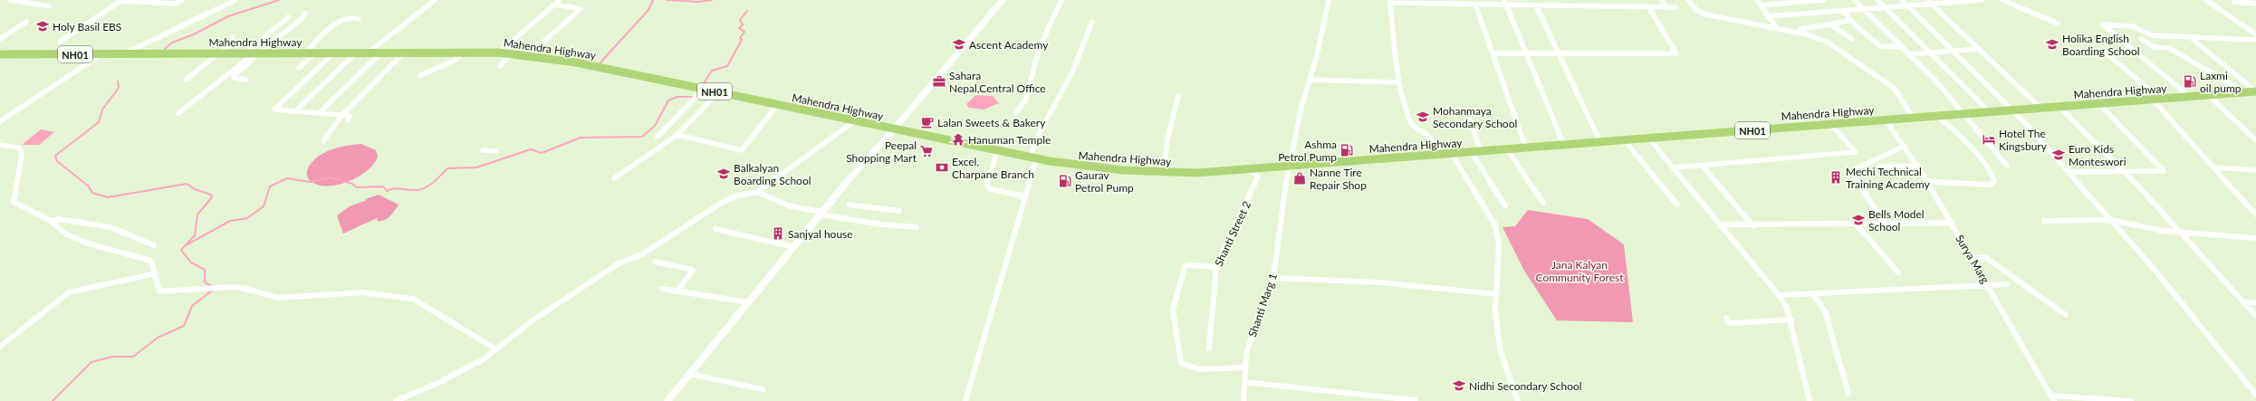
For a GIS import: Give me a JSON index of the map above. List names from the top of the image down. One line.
{"streets":{"highway":["Mahendra Highway","NH01"],"street":["Shanti Street 2","Surya Marg","Shanti Marg 1"]},"crossings":[["Mahendra Highway","Shanti Street 2"],["Mahendra Highway","Surya Marg"],["Mahendra Highway","Shanti Marg 1"]],"parks":["Jana Kalyan Community Forest"],"places":{"school or university":["Holy Basil EBS","Ascent Academy","Holika English Boarding School","Mohanmaya Secondary School","Euro Kids Monteswori","Balkalyan Boarding School","Bells Model School","Nidhi Secondary School"],"office":["Sahara Nepal,Central Office"],"fuel station":["Laxmi oil pump","Ashma Petrol Pump","Gaurav Petrol Pump"],"cafe":["Lalan Sweets & Bakery"],"temple":["Hanuman Temple"],"hotel":["Hotel The Kingsbury"],"supermarket":["Peepal Shopping Mart"],"bank":["Excel, Charpane Branch"],"building":["Mechi Technical Training Academy","Sanjyal house"],"shop":["Nanne Tire Repair Shop"]}}
